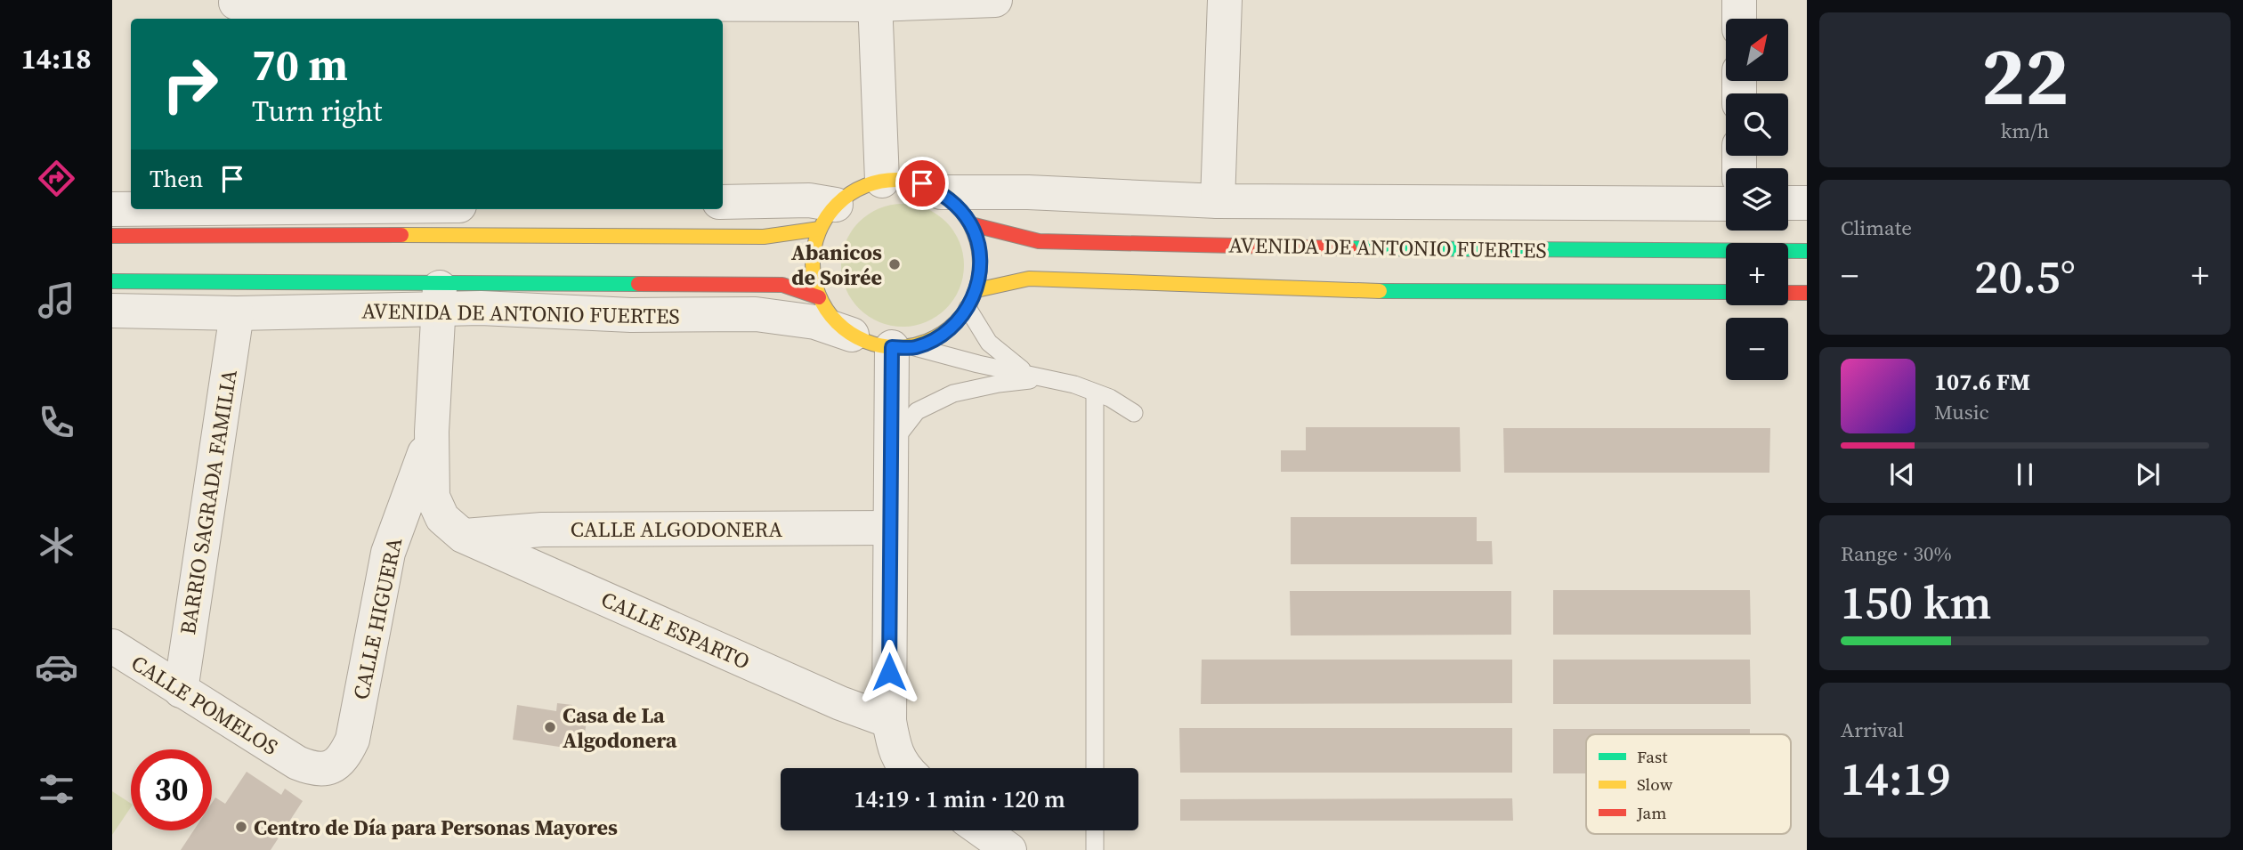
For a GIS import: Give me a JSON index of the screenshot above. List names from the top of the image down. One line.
{"streets":{"main road":["AVENIDA DE ANTONIO FUERTES"],"street":["BARRIO SAGRADA FAMILIA","CALLE ALGODONERA","CALLE HIGUERA","CALLE ESPARTO","CALLE POMELOS"]},"crossings":[["AVENIDA DE ANTONIO FUERTES","BARRIO SAGRADA FAMILIA"],["AVENIDA DE ANTONIO FUERTES","CALLE HIGUERA"],["BARRIO SAGRADA FAMILIA","CALLE POMELOS"],["CALLE ALGODONERA","CALLE HIGUERA"],["CALLE ALGODONERA","CALLE ESPARTO"],["CALLE HIGUERA","CALLE ESPARTO"],["CALLE HIGUERA","CALLE POMELOS"]],"places":["Abanicos de Soirée","Casa de La Algodonera","Centro de Día para Personas Mayores"],"legend":["Fast","Slow","Jam"],"north":"top right","page":{"tabs":"14:18","tile":[["22","km/h"],"Climate",["Range · 30%","150 km"],["Arrival","14:19"]],"map_buttons":["+","−"],"turn":["70 m","Turn right"],"then":"Then","heat":["−","20.5°","+"],"song":["107.6 FM","Music"],"limit":"30","trip":"14:19 · 1 min · 120 m"}}
